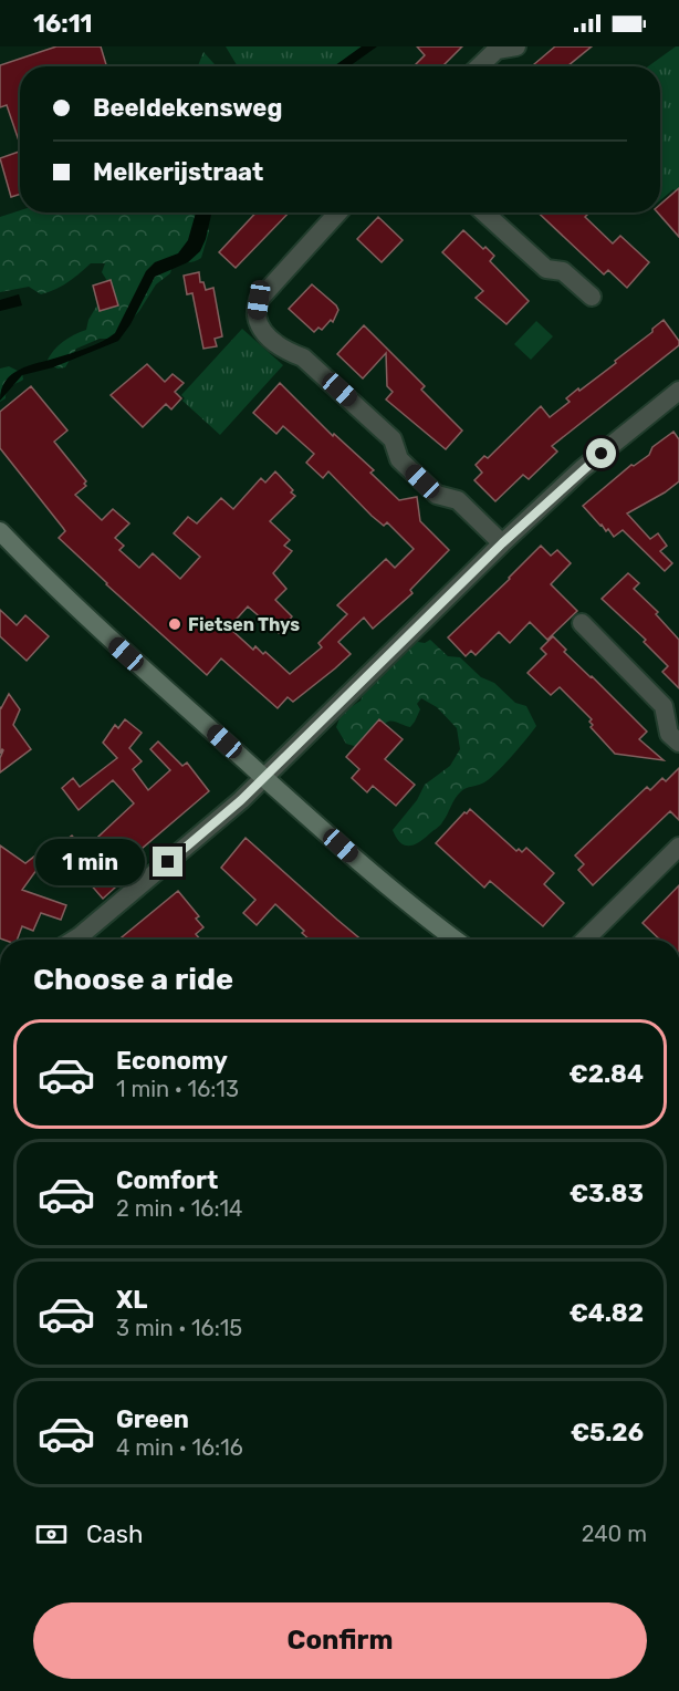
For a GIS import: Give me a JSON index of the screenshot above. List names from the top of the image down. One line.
{"places":["Fietsen Thys"],"page":{"status":"16:11","banner":["Beeldekensweg","Melkerijstraat"],"bubble":"1 min","heading":"Choose a ride","list":[{"name":"Economy","note":"1 min · 16:13","value":"€2.84"},{"name":"Comfort","note":"2 min · 16:14","value":"€3.83"},{"name":"XL","note":"3 min · 16:15","value":"€4.82"},{"name":"Green","note":"4 min · 16:16","value":"€5.26"}],"pay":["Cash","240 m"],"buttons":"Confirm"}}
